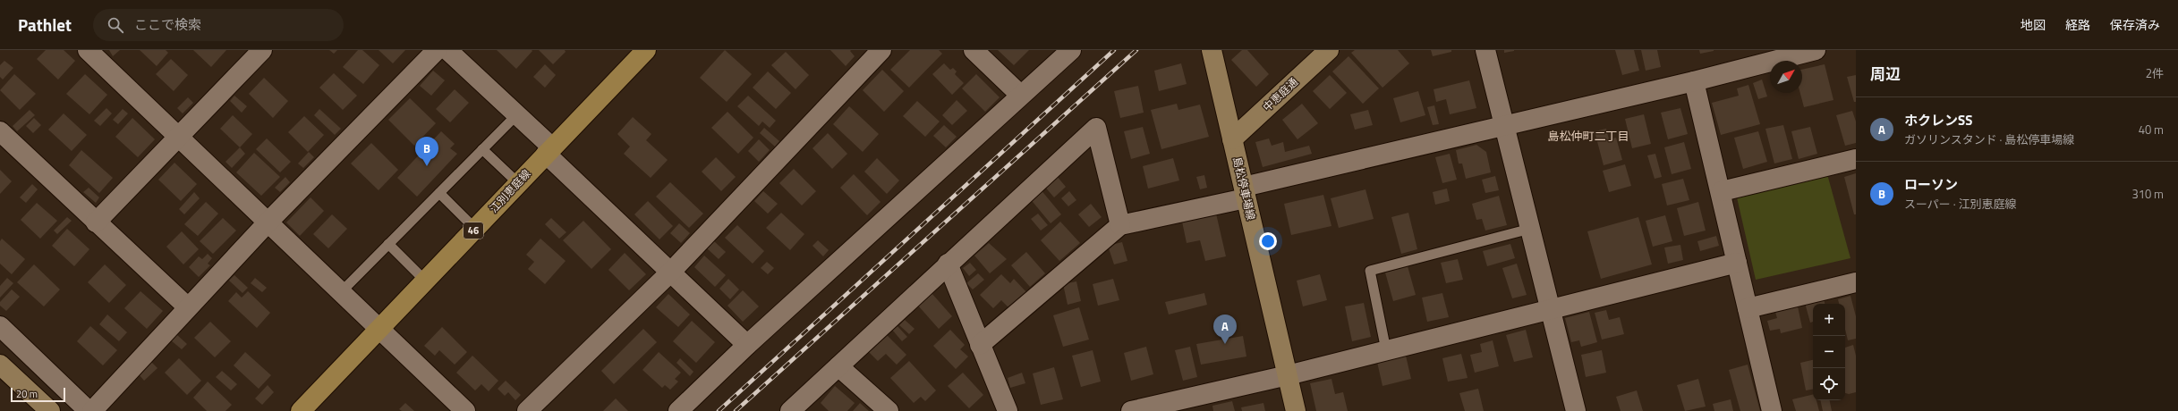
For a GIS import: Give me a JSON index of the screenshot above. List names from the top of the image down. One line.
{"streets":{"main road":["中恵庭通","島松停車場線","江別恵庭線","46"]},"crossings":[["中恵庭通","島松停車場線"]],"districts":["島松仲町二丁目"],"scale_bar":"20 m","north":"top right","page":{"header":"Pathlet","search":"ここで検索","nav":["地図","経路","保存済み"],"heading":["周辺","2件"],"list":[{"mark":"A","name":"ホクレンSS","note":"ガソリンスタンド · 島松停車場線","value":"40 m"},{"mark":"B","name":"ローソン","note":"スーパー · 江別恵庭線","value":"310 m"}],"pins":["B","A"],"map_buttons":["+","−"],"scale":"20 m"}}
